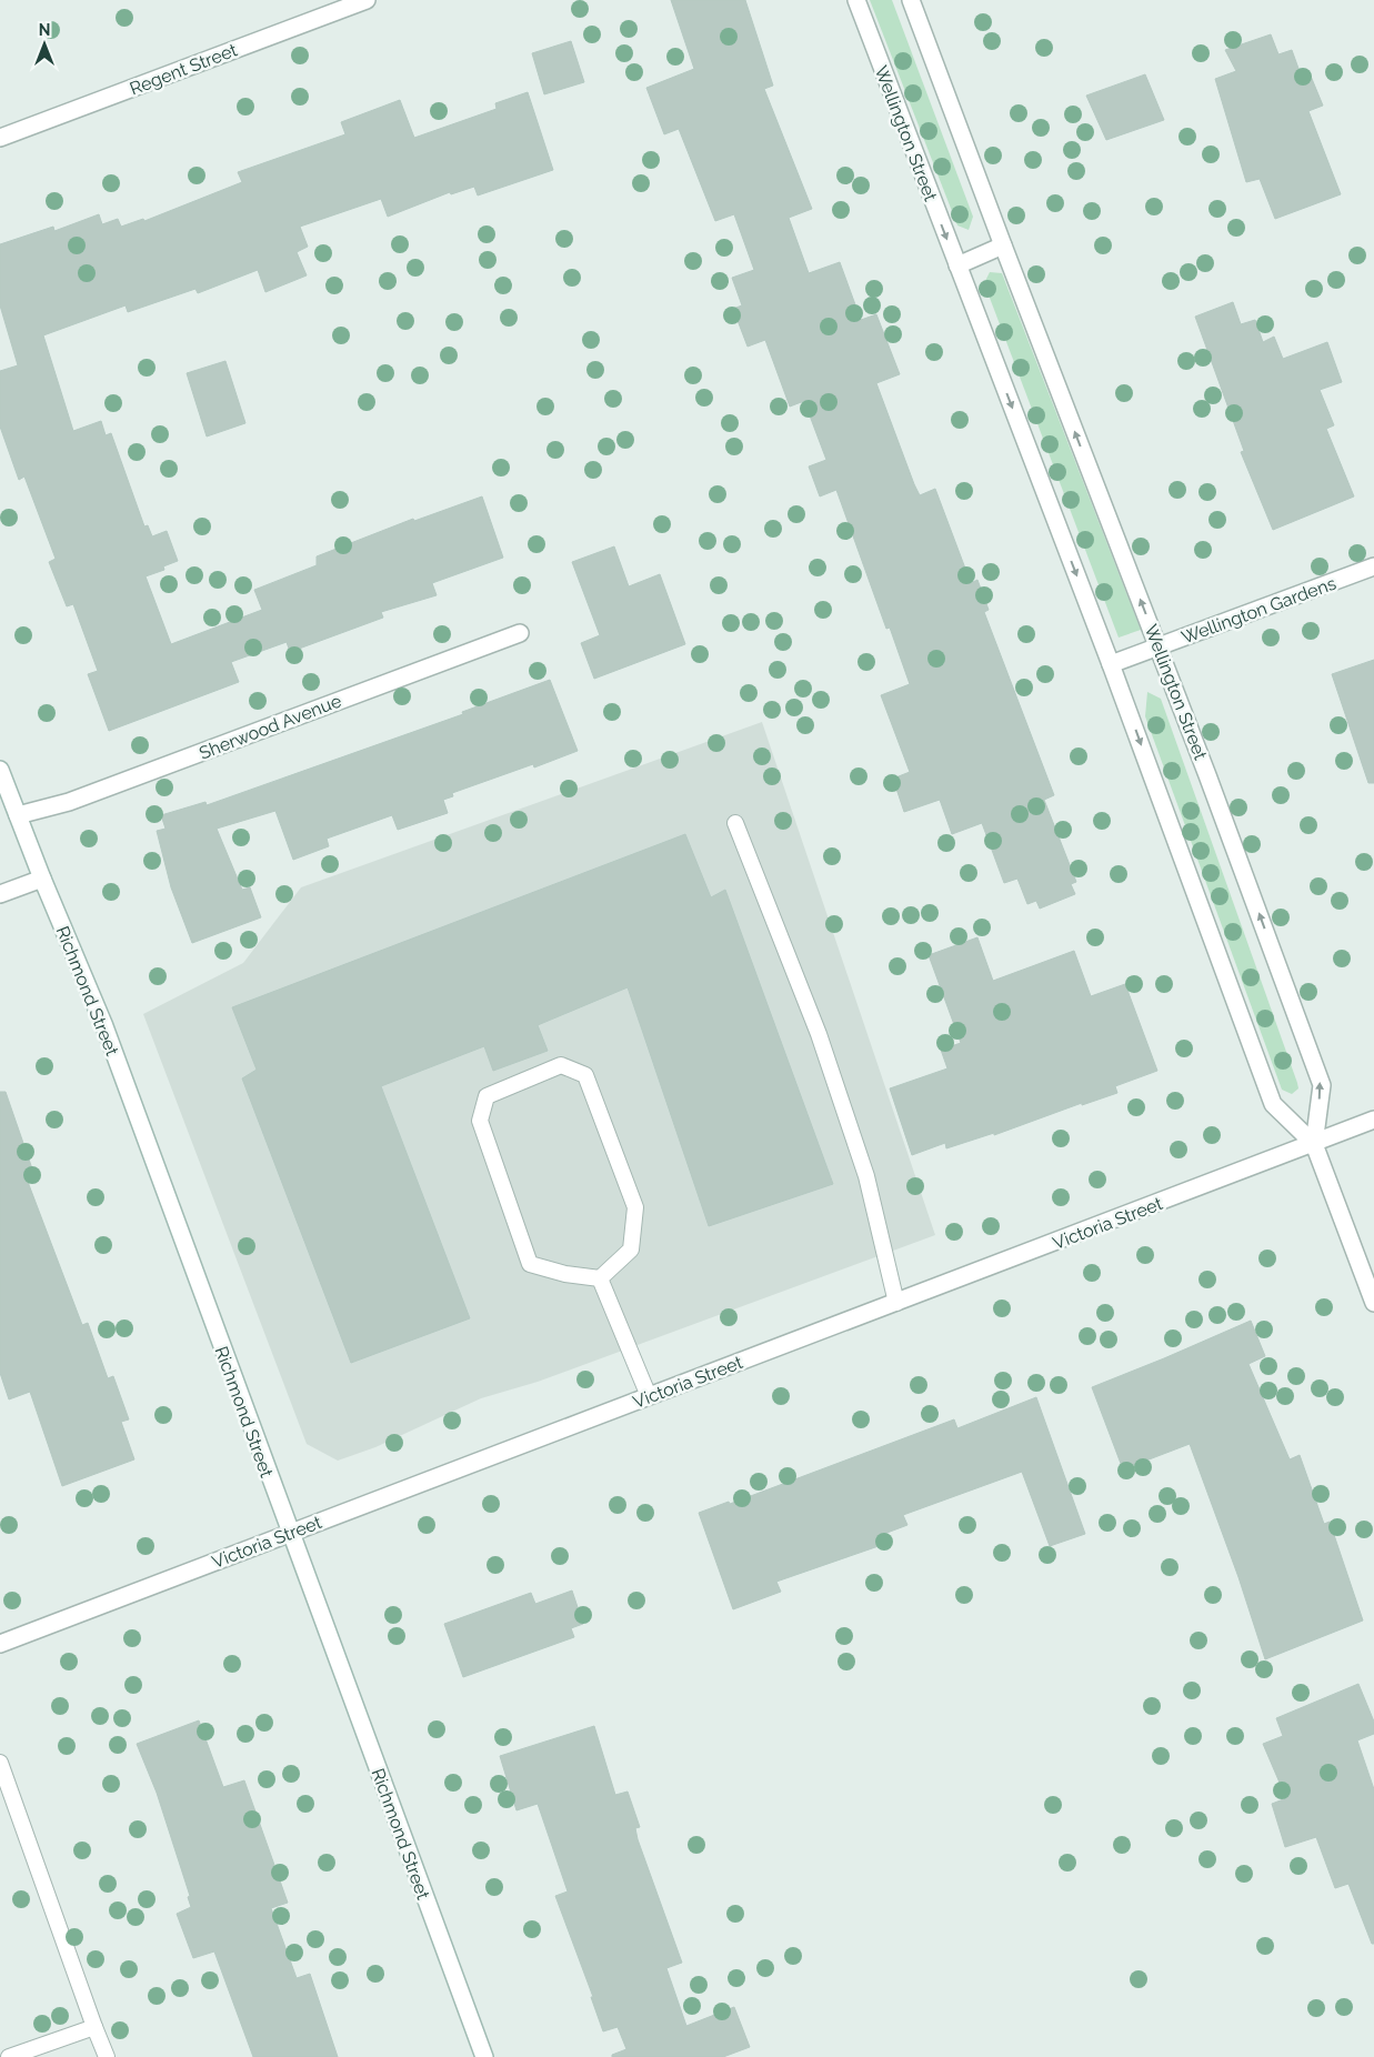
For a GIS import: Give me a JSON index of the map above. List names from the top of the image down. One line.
{"streets":{"street":["Regent Street","Wellington Street","Wellington Gardens","Sherwood Avenue","Richmond Street","Victoria Street"]},"crossings":[["Wellington Street","Wellington Gardens"],["Wellington Street","Victoria Street"],["Sherwood Avenue","Richmond Street"],["Richmond Street","Victoria Street"]],"north":"top"}
